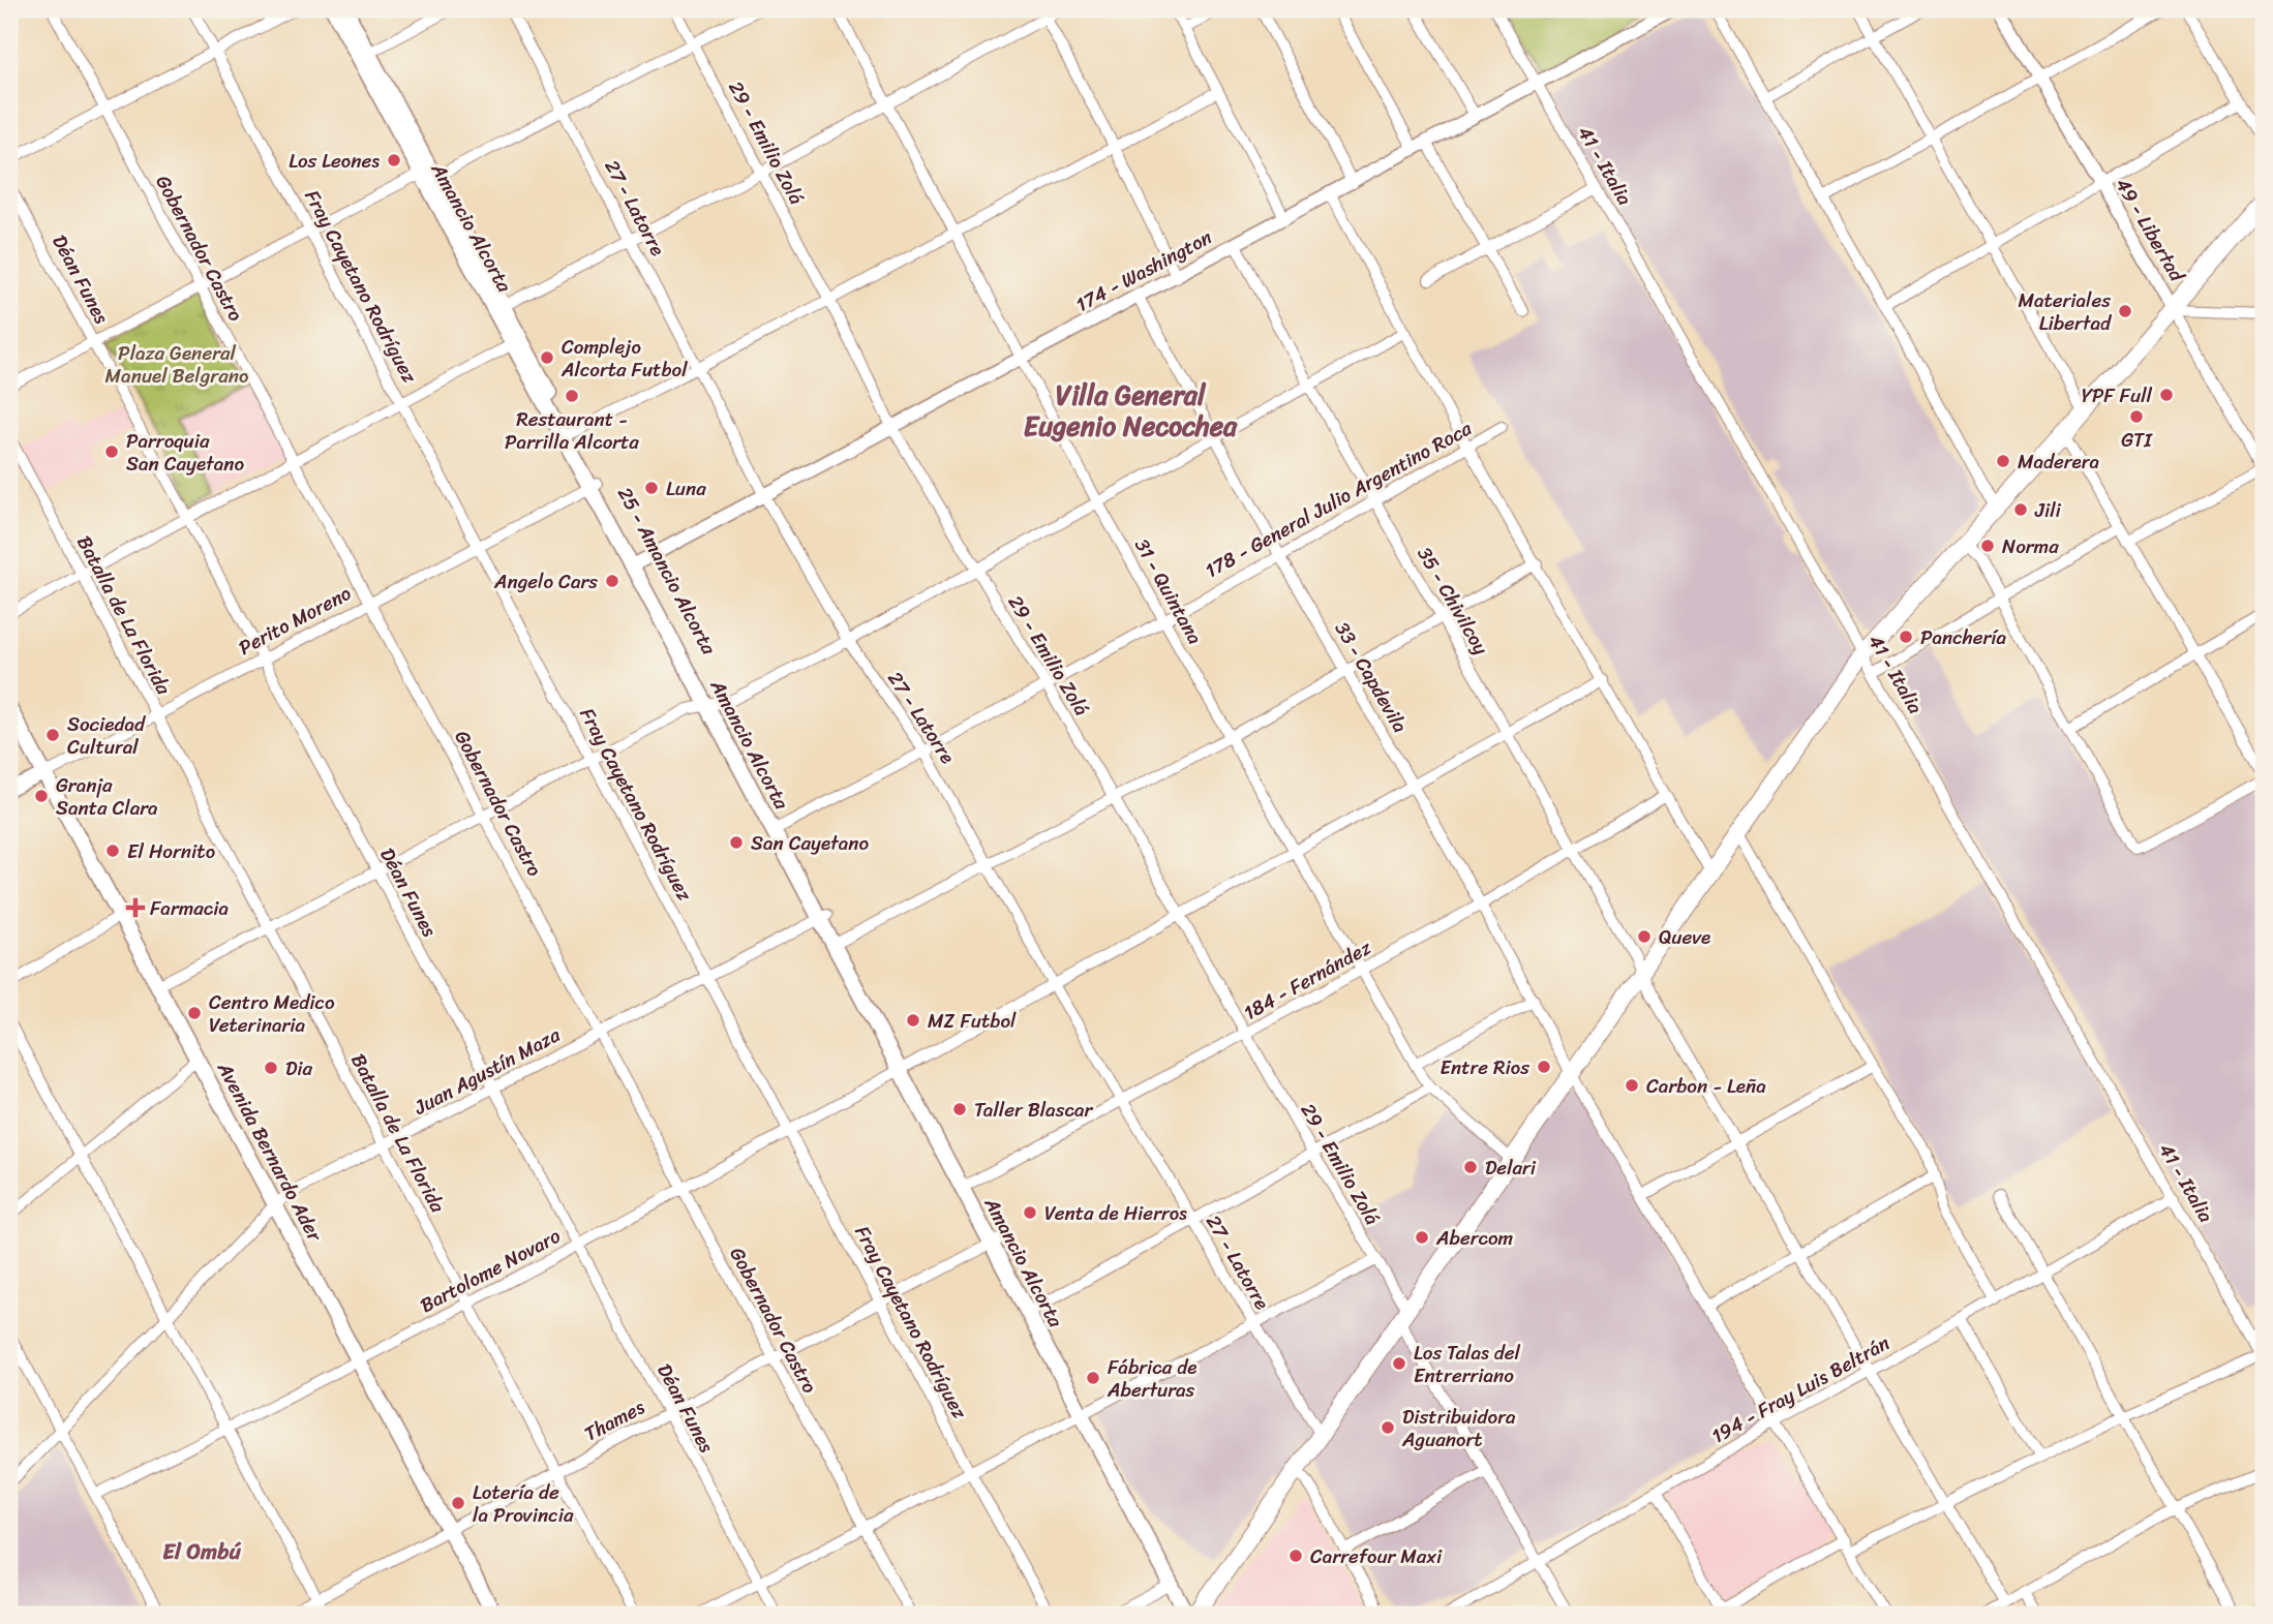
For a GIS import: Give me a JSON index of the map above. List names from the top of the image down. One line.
{"streets":{"main road":["Amancio Alcorta","Avenida Bernardo Ader"],"street":["29 - Emilio Zolá","41 - Italia","27 - Latorre","49 - Libertad","Gobernador Castro","174 - Washington","Déan Funes","Fray Cayetano Rodríguez","178 - General Julio Argentino Roca","31 - Quintana","35 - Chivilcoy","Batalla de La Florida","Perito Moreno","33 - Capdevila","184 - Fernández","Juan Agustín Maza","Bartolome Novaro","194 - Fray Luis Beltrán","Thames"]},"crossings":[["29 - Emilio Zolá","174 - Washington"],["29 - Emilio Zolá","178 - General Julio Argentino Roca"],["29 - Emilio Zolá","184 - Fernández"],["29 - Emilio Zolá","Bartolome Novaro"],["29 - Emilio Zolá","194 - Fray Luis Beltrán"],["41 - Italia","174 - Washington"],["41 - Italia","194 - Fray Luis Beltrán"],["27 - Latorre","174 - Washington"],["27 - Latorre","178 - General Julio Argentino Roca"],["27 - Latorre","184 - Fernández"],["27 - Latorre","Bartolome Novaro"],["Amancio Alcorta","174 - Washington"],["Amancio Alcorta","178 - General Julio Argentino Roca"],["Amancio Alcorta","Perito Moreno"],["Amancio Alcorta","Juan Agustín Maza"],["Gobernador Castro","Perito Moreno"],["Gobernador Castro","Juan Agustín Maza"],["Gobernador Castro","Bartolome Novaro"],["Gobernador Castro","Thames"],["174 - Washington","31 - Quintana"],["174 - Washington","35 - Chivilcoy"],["174 - Washington","33 - Capdevila"],["Déan Funes","Perito Moreno"],["Déan Funes","Juan Agustín Maza"],["Déan Funes","Bartolome Novaro"],["Déan Funes","Thames"],["Fray Cayetano Rodríguez","Perito Moreno"],["Fray Cayetano Rodríguez","Juan Agustín Maza"],["Fray Cayetano Rodríguez","Bartolome Novaro"],["Fray Cayetano Rodríguez","Thames"],["178 - General Julio Argentino Roca","31 - Quintana"],["178 - General Julio Argentino Roca","35 - Chivilcoy"],["178 - General Julio Argentino Roca","33 - Capdevila"],["31 - Quintana","184 - Fernández"],["31 - Quintana","Bartolome Novaro"],["35 - Chivilcoy","184 - Fernández"],["35 - Chivilcoy","Bartolome Novaro"],["35 - Chivilcoy","194 - Fray Luis Beltrán"],["Batalla de La Florida","Perito Moreno"],["Batalla de La Florida","Juan Agustín Maza"],["Batalla de La Florida","Bartolome Novaro"],["Batalla de La Florida","Thames"],["Perito Moreno","Avenida Bernardo Ader"],["33 - Capdevila","184 - Fernández"],["33 - Capdevila","Bartolome Novaro"],["33 - Capdevila","194 - Fray Luis Beltrán"],["Juan Agustín Maza","Avenida Bernardo Ader"],["Avenida Bernardo Ader","Bartolome Novaro"],["Avenida Bernardo Ader","Thames"]],"districts":["Villa General Eugenio Necochea","El Ombú"],"parks":["Plaza General Manuel Belgrano"],"places":{"other":["Los Leones","Materiales Libertad","Complejo Alcorta Futbol","YPF Full","Restaurant - Parrilla Alcorta","GTI","Parroquia San Cayetano","Maderera","Luna","Jili","Norma","Angelo Cars","Panchería","Sociedad Cultural","Granja Santa Clara","San Cayetano","El Hornito","Queve","Centro Medico Veterinaria","MZ Futbol","Entre Rios","Dia","Carbon - Leña","Taller Blascar","Delari","Venta de Hierros","Abercom","Los Talas del Entrerriano","Fábrica de Aberturas","Distribuidora Aguanort","Lotería de la Provincia","Carrefour Maxi"],"health":["Farmacia"]}}
